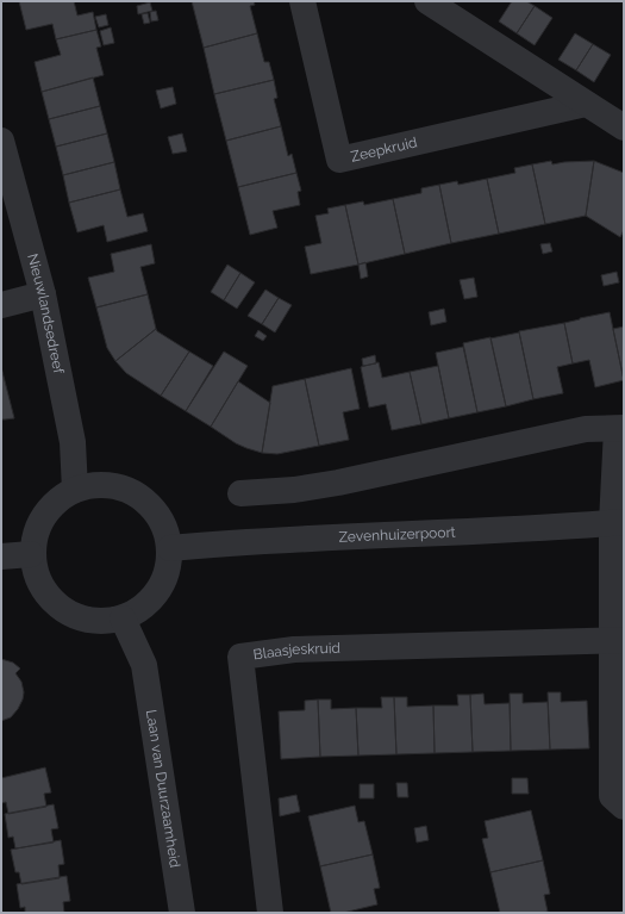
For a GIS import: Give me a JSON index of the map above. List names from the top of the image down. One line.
{"streets":{"street":["Zeepkruid","Nieuwlandsedreef","Zevenhuizerpoort","Blaasjeskruid","Laan van Duurzaamheid"]},"crossings":[["Nieuwlandsedreef","Zevenhuizerpoort"],["Nieuwlandsedreef","Laan van Duurzaamheid"],["Zevenhuizerpoort","Laan van Duurzaamheid"]]}
